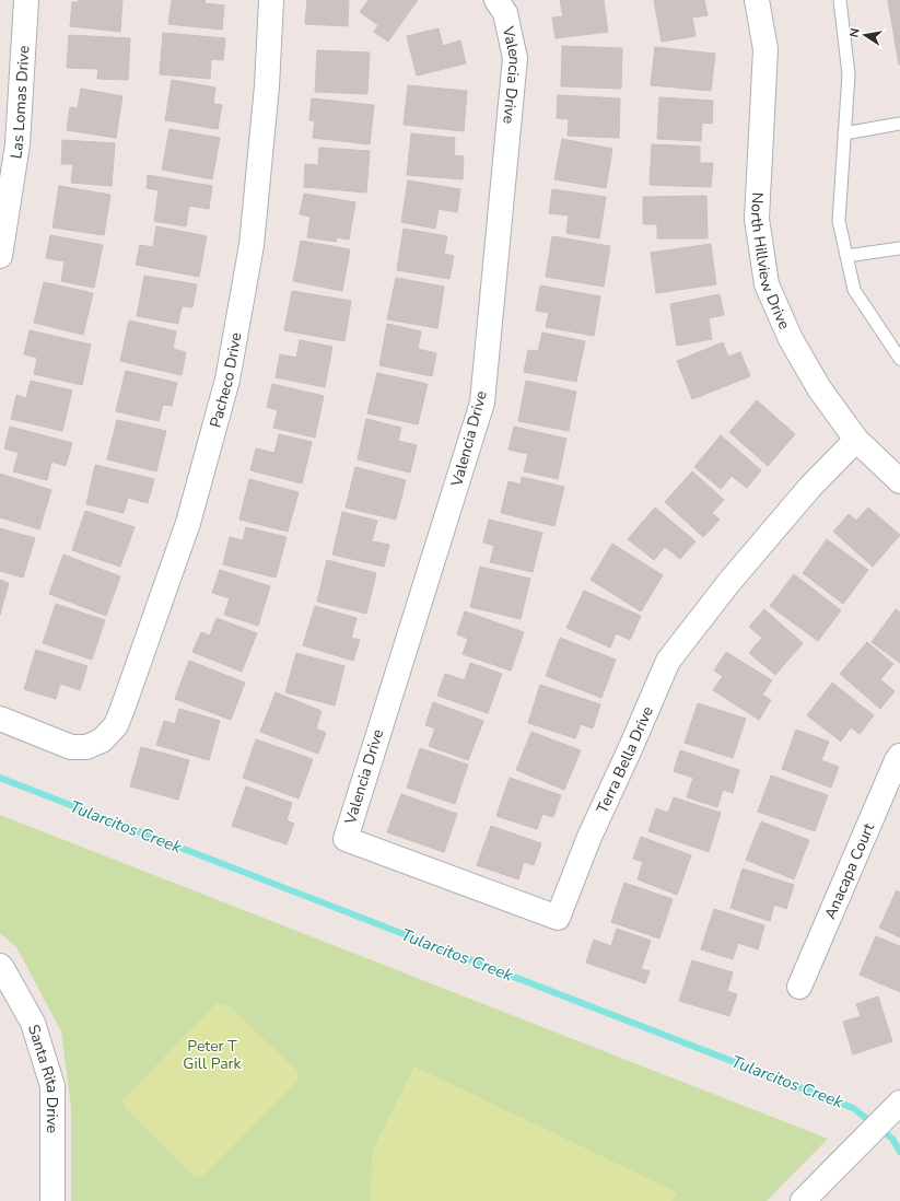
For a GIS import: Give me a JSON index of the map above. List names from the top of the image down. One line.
{"streets":{"street":["Valencia Drive","Las Lomas Drive","North Hillview Drive","Pacheco Drive","Terra Bella Drive","Anacapa Court","Santa Rita Drive"]},"crossings":[["Valencia Drive","Terra Bella Drive"],["North Hillview Drive","Terra Bella Drive"]],"water":["Tularcitos Creek"],"parks":["Peter T Gill Park"],"north":"left"}
